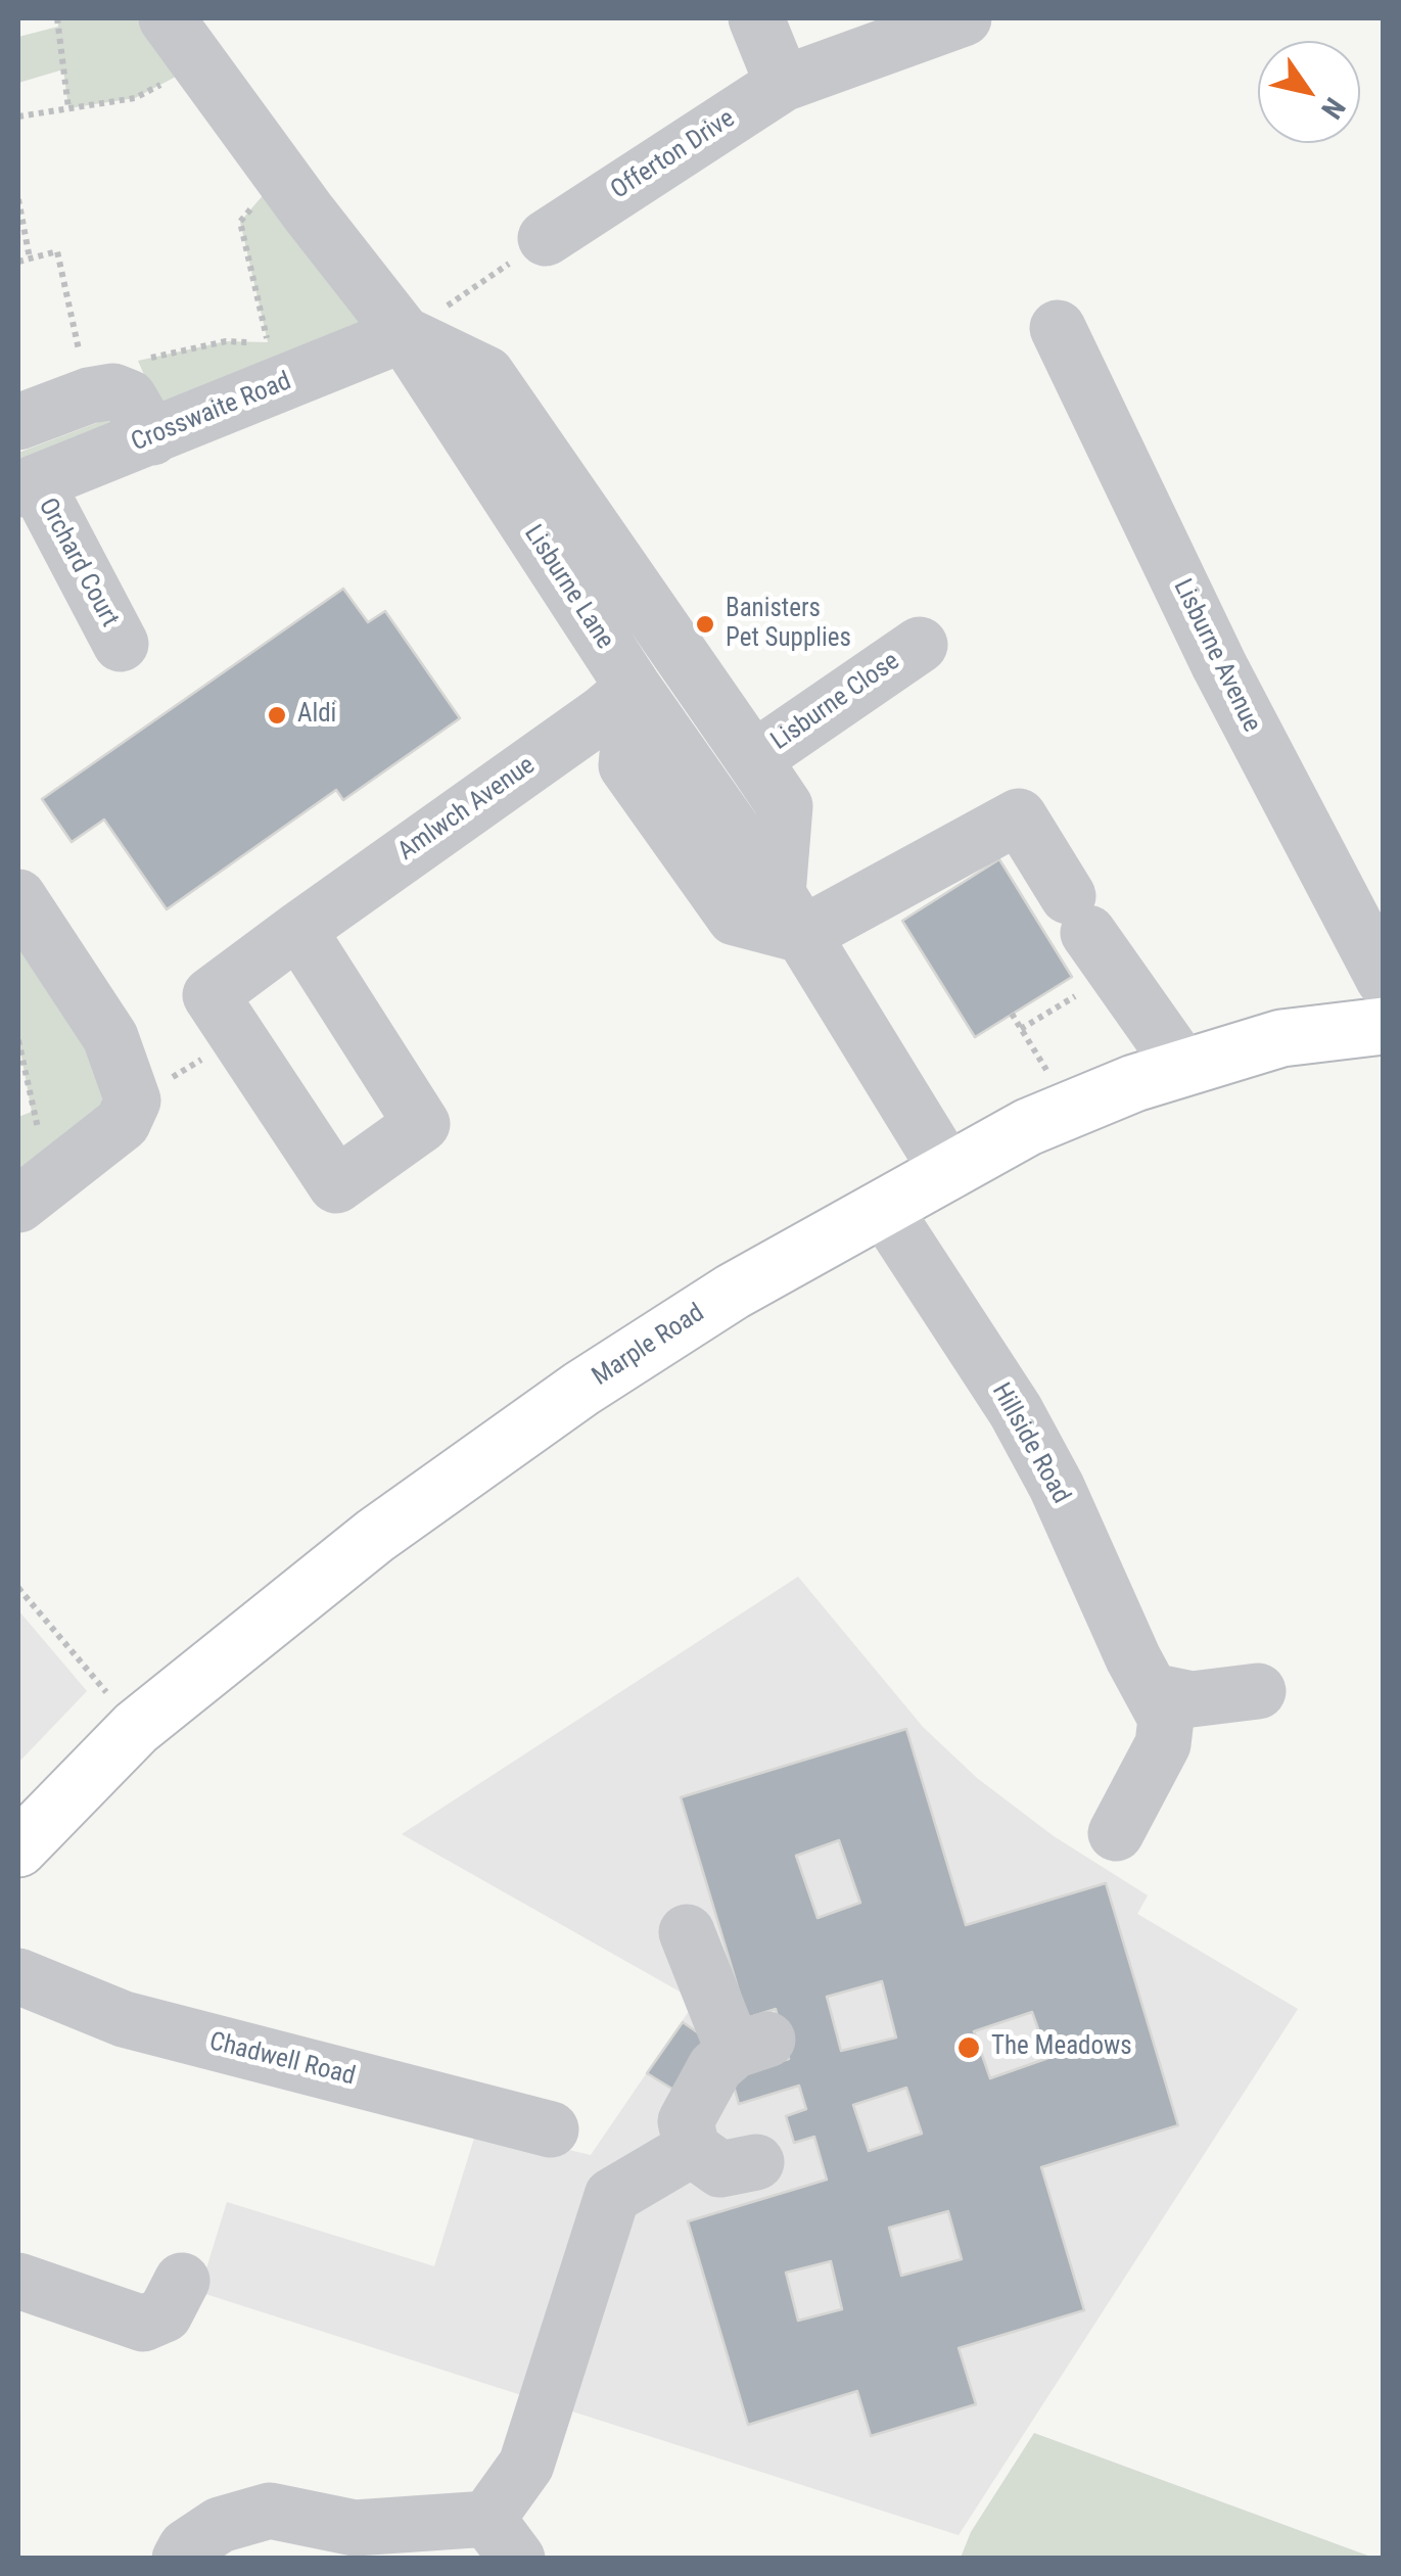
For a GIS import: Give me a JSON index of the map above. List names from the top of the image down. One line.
{"streets":{"main road":["Marple Road"],"street":["Offerton Drive","Crosswaite Road","Orchard Court","Lisburne Lane","Lisburne Avenue","Lisburne Close","Amlwch Avenue","Hillside Road","Chadwell Road"]},"crossings":[["Crosswaite Road","Orchard Court"],["Crosswaite Road","Lisburne Lane"],["Lisburne Lane","Amlwch Avenue"],["Lisburne Lane","Marple Road"],["Marple Road","Hillside Road"]],"places":["Banisters Pet Supplies","Aldi","The Meadows"],"north":"bottom right"}
